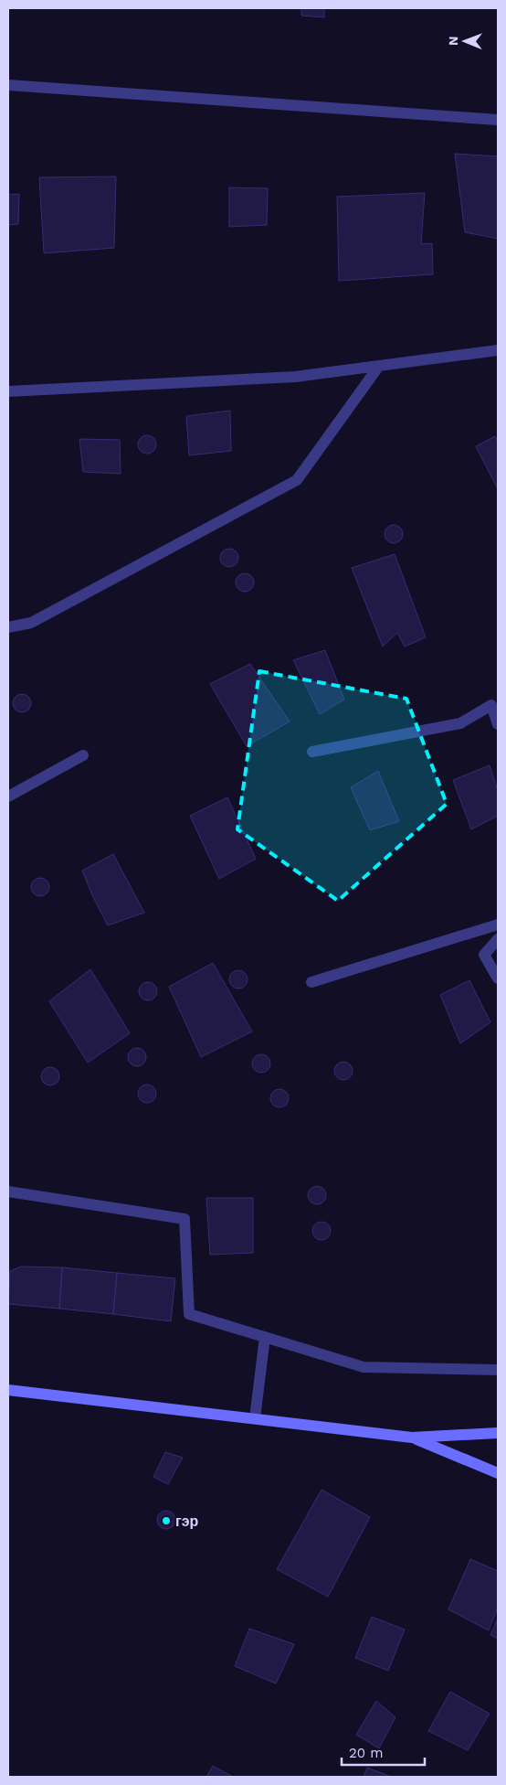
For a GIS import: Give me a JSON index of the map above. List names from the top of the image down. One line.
{"places":["гэр"],"scale_bar":"20 m","north":"left"}
